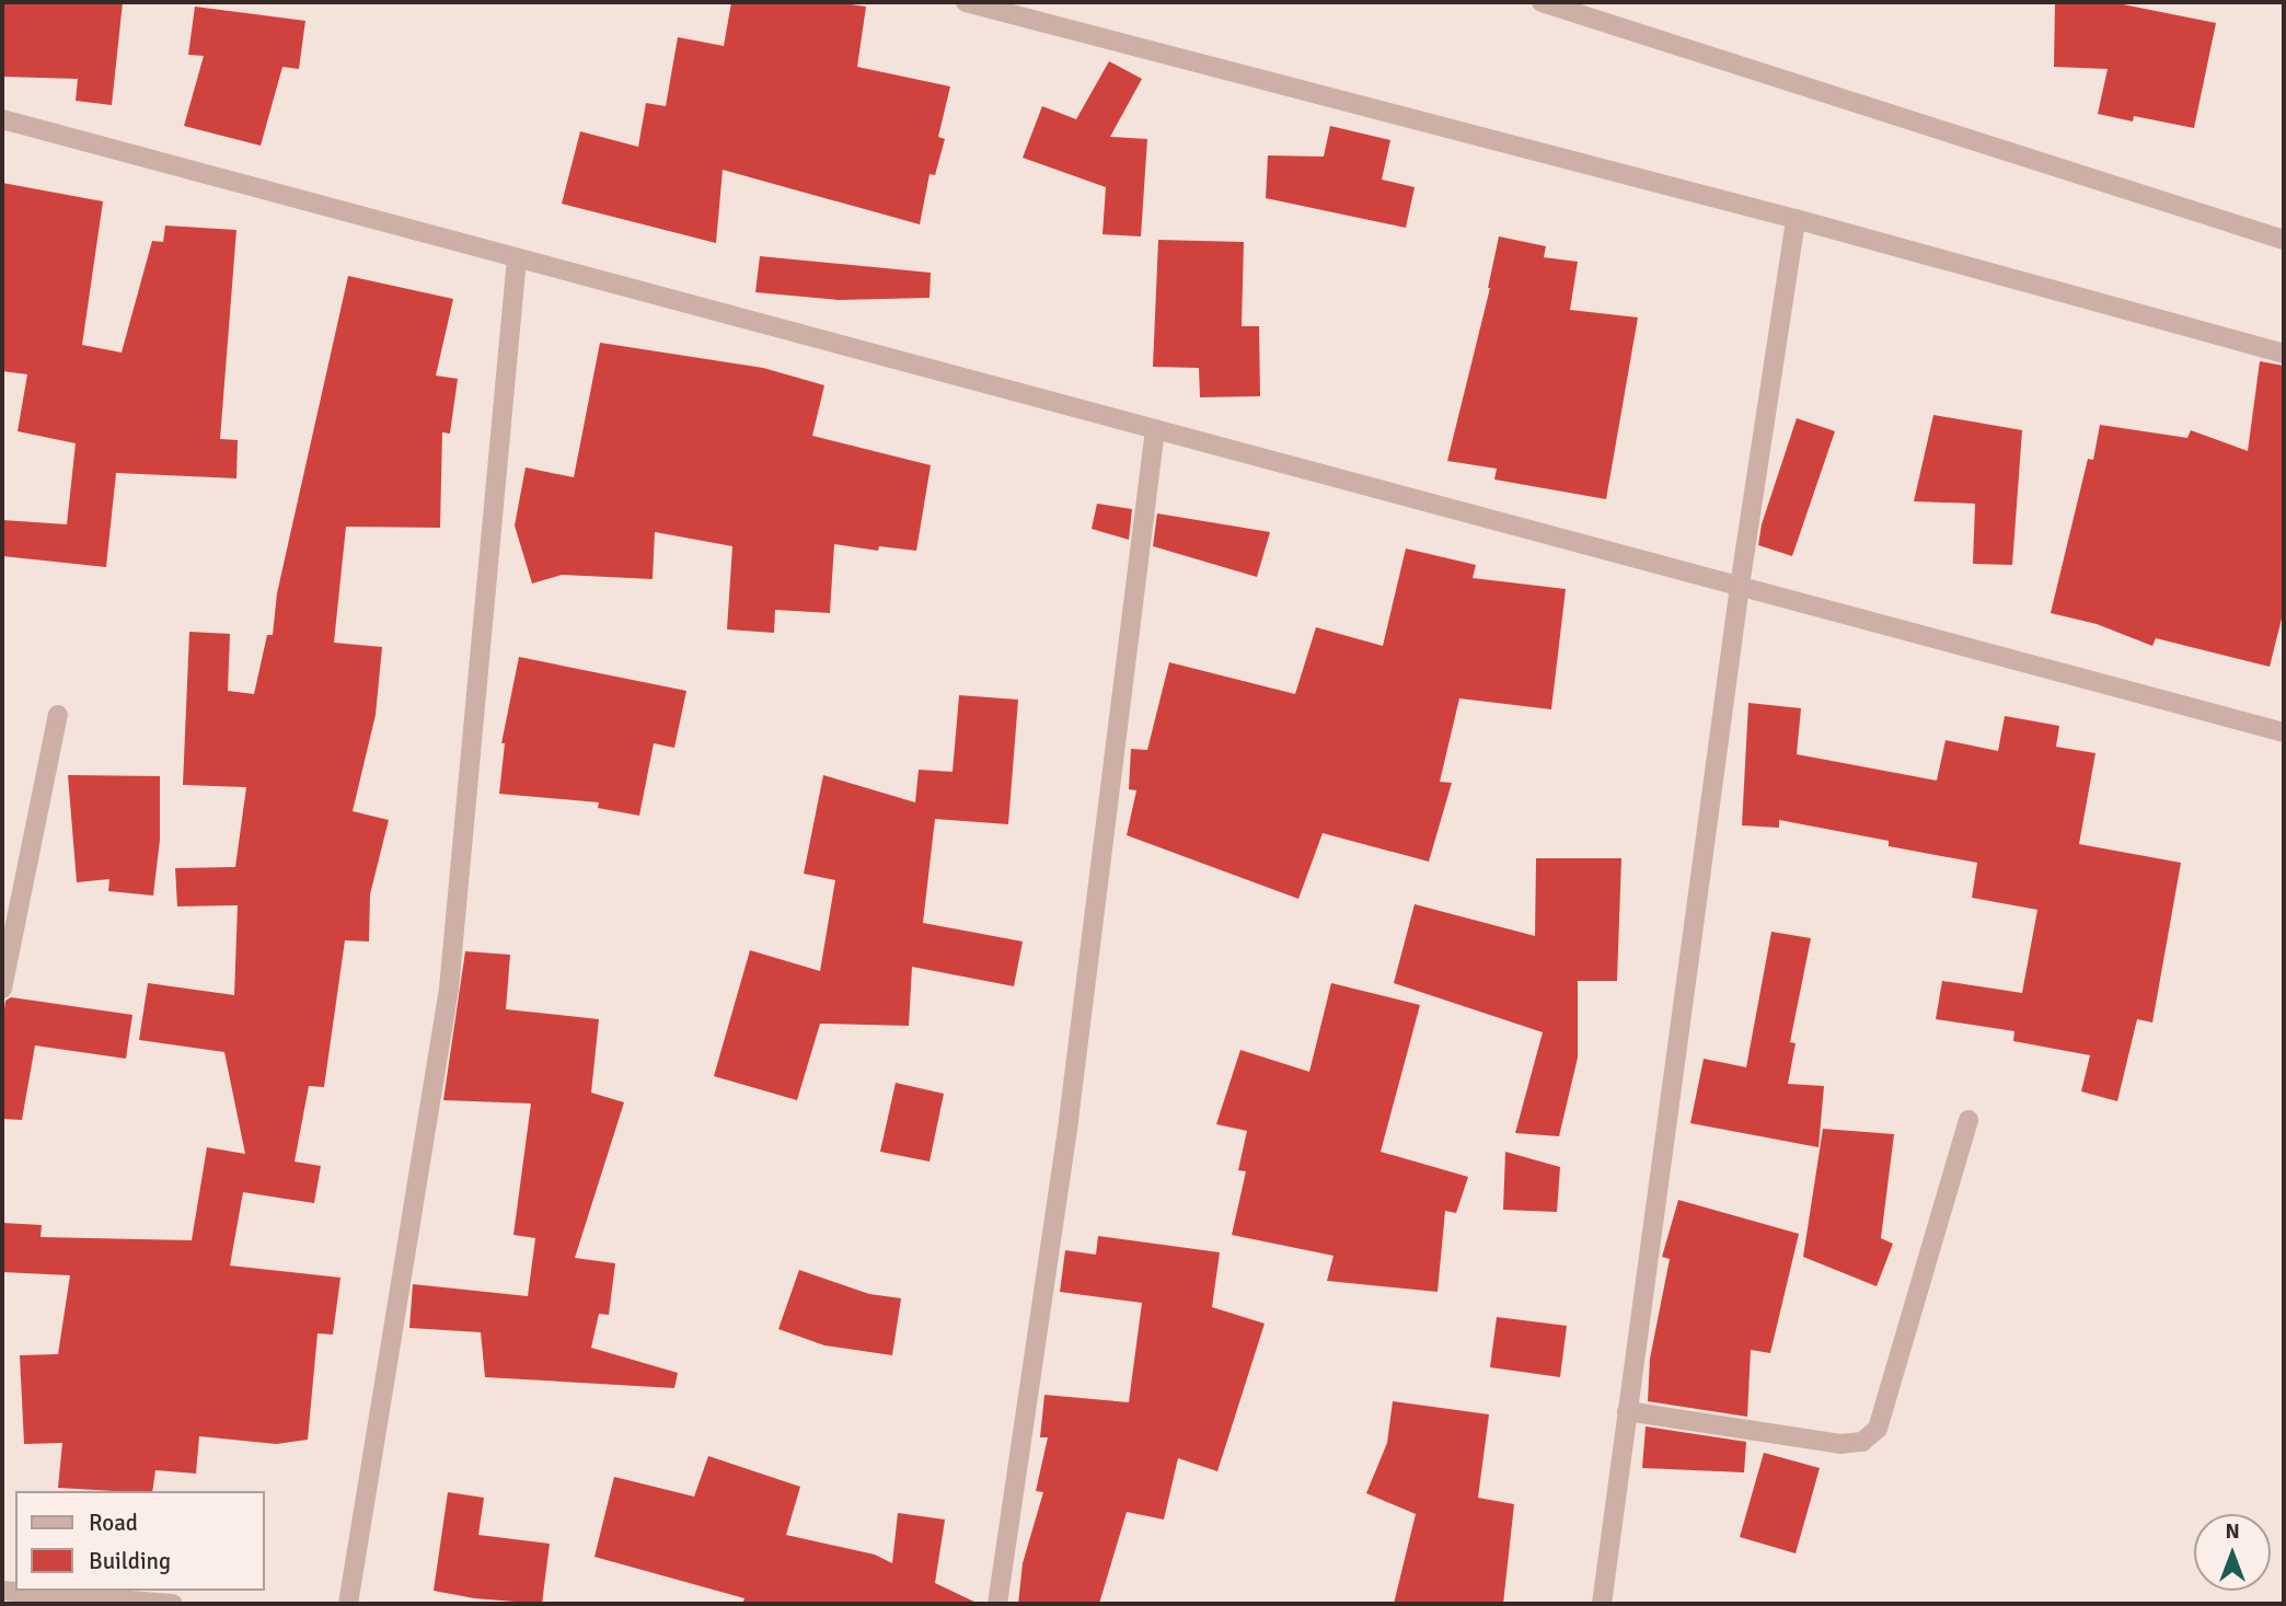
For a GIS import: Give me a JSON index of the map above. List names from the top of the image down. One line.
{"legend":["Road","Building"],"north":"top"}
